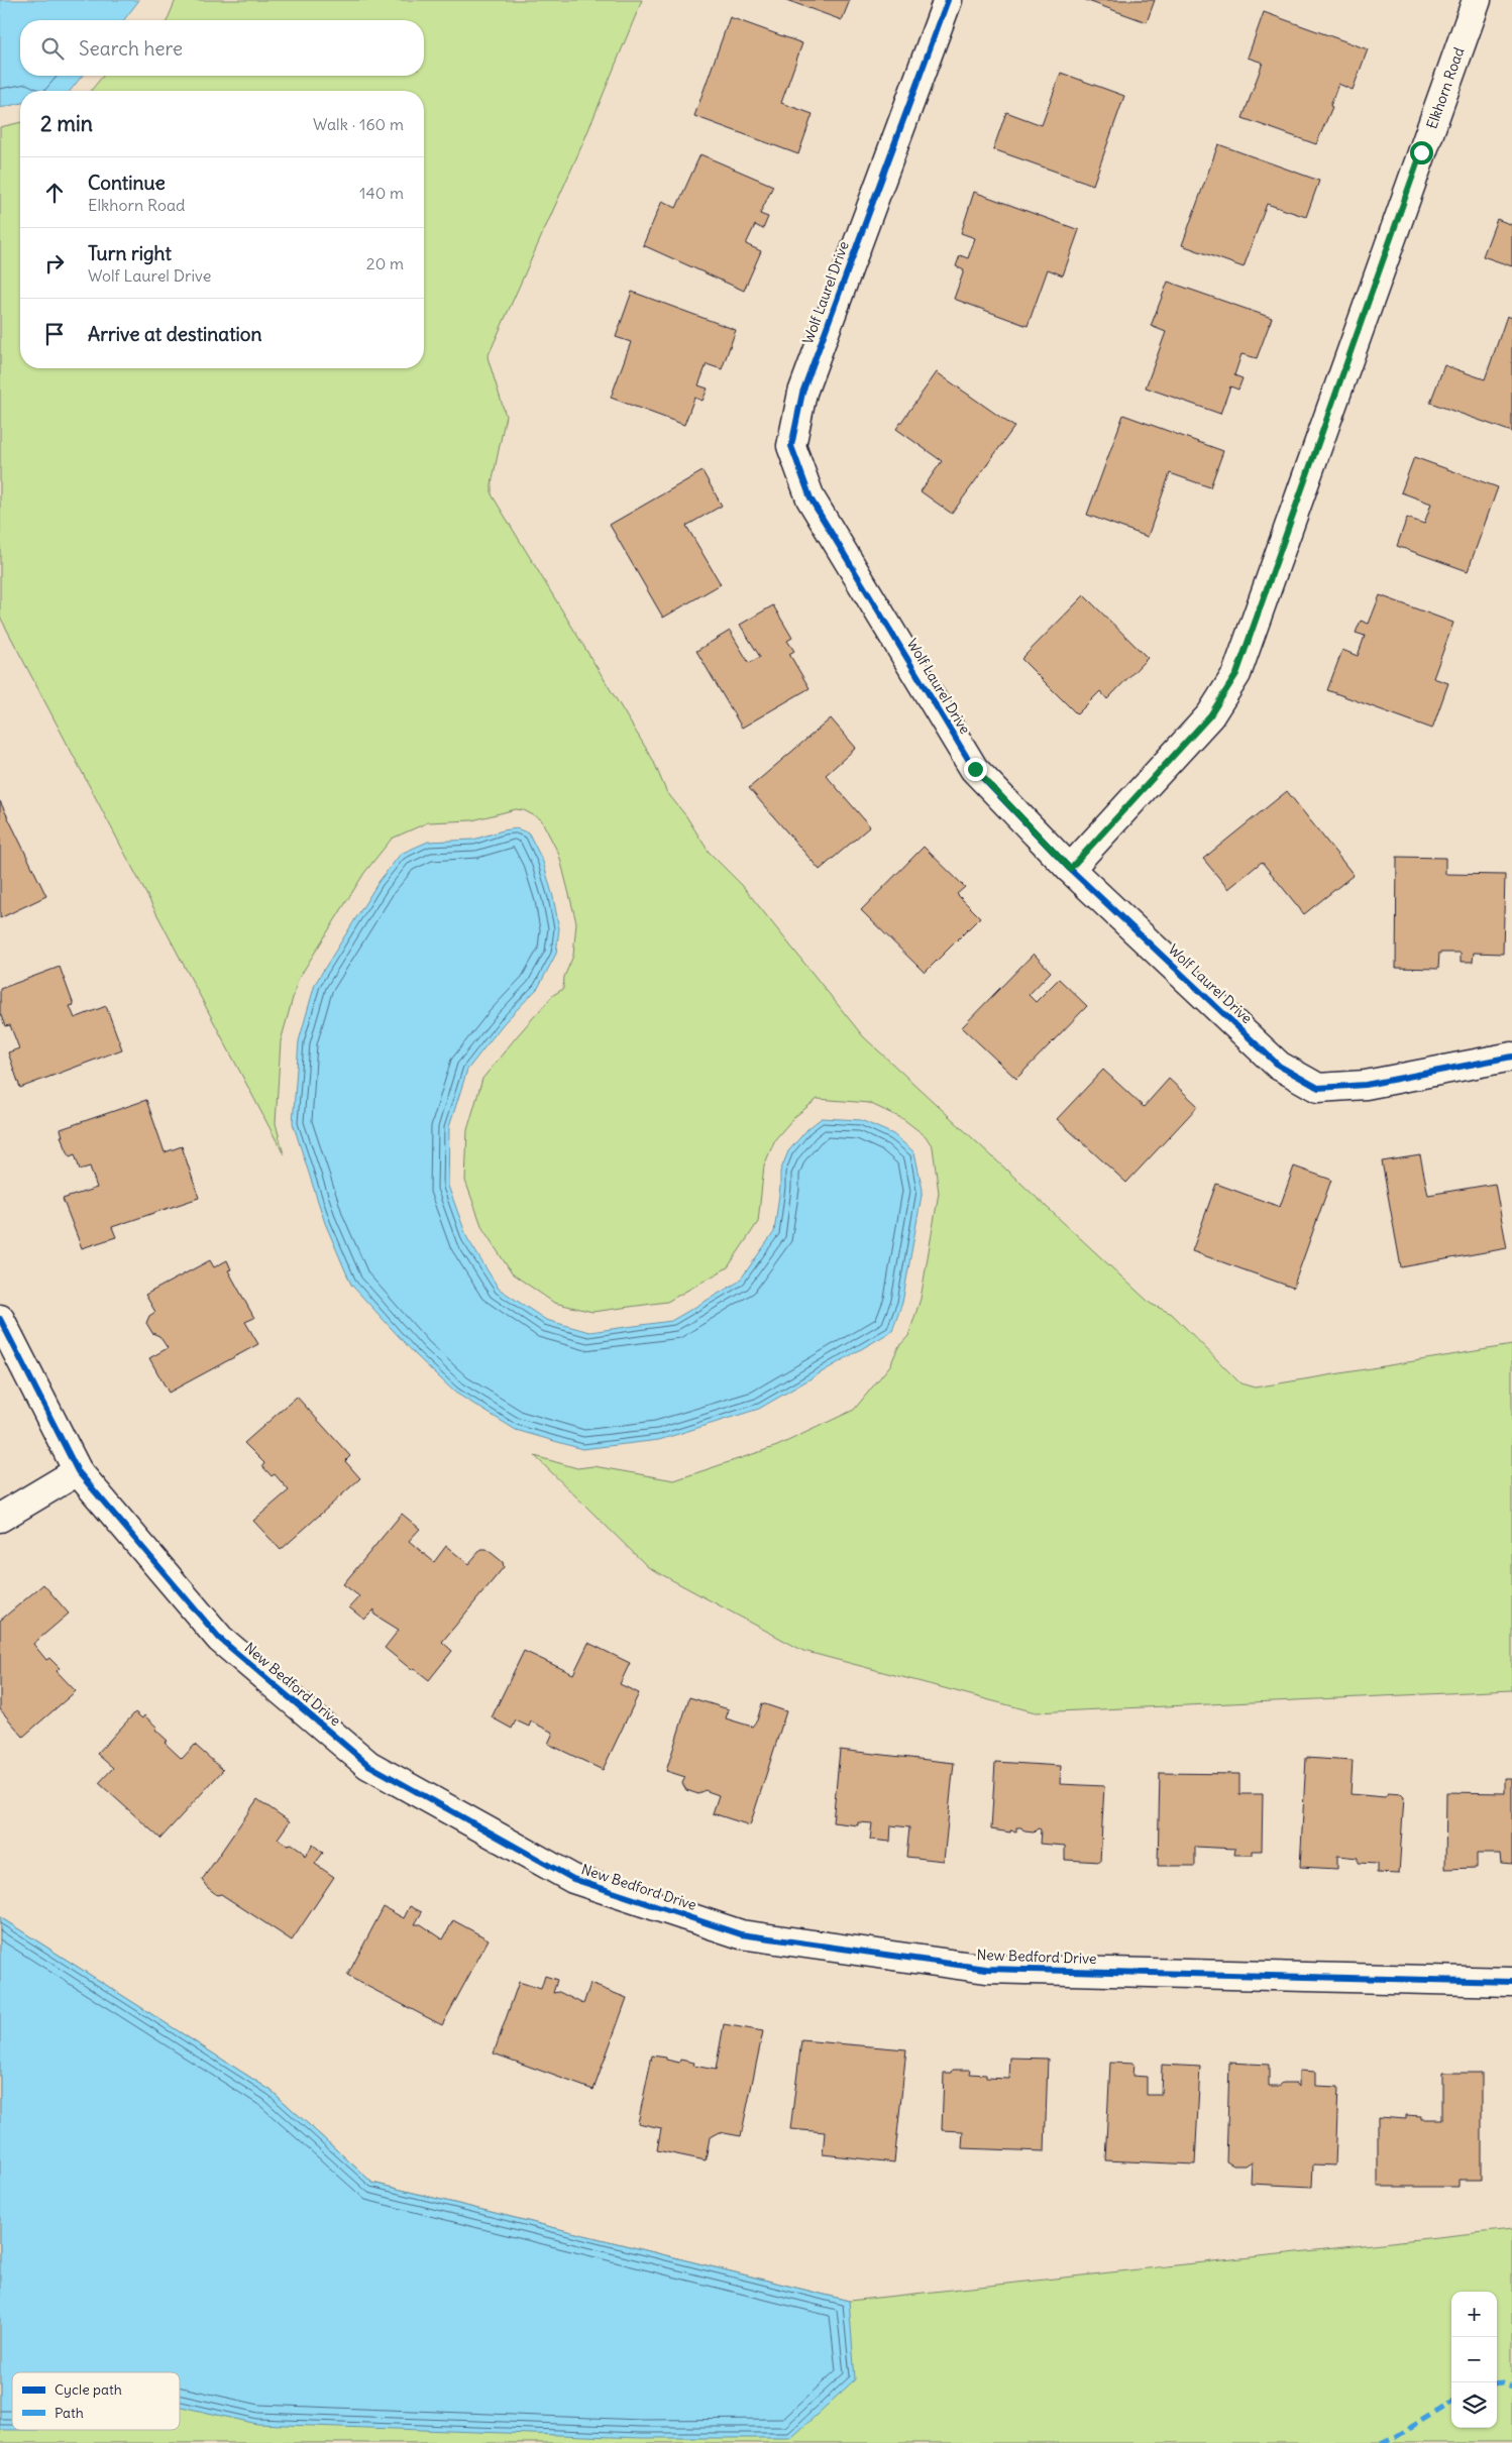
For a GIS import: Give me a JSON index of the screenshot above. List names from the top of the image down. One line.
{"streets":{"street":["Elkhorn Road","Wolf Laurel Drive","New Bedford Drive"]},"crossings":[["Elkhorn Road","Wolf Laurel Drive"]],"legend":["Cycle path","Path"],"page":{"search":"Search here","heading":["2 min","Walk · 160 m"],"list":[["Continue","Elkhorn Road","140 m"],["Turn right","Wolf Laurel Drive","20 m"],"Arrive at destination"],"map_buttons":["+","−"]}}
